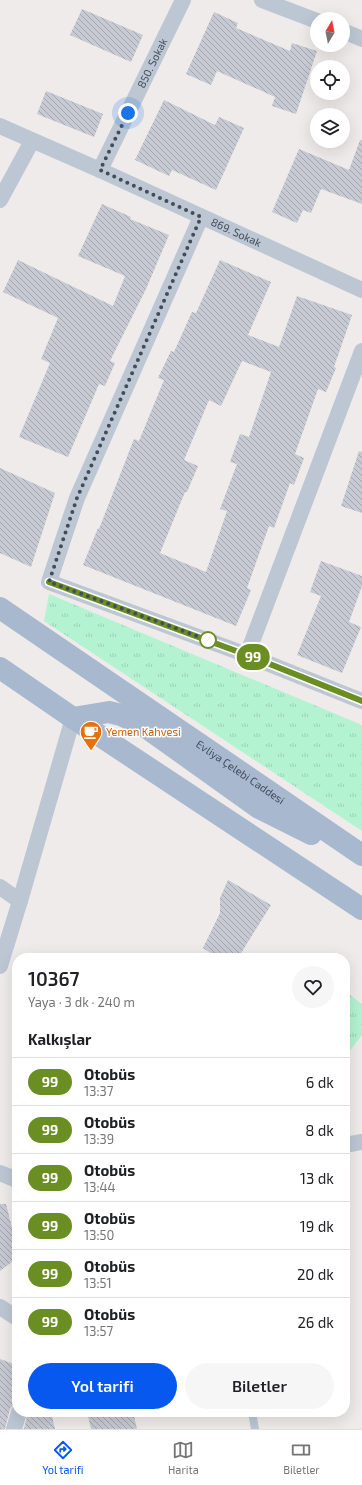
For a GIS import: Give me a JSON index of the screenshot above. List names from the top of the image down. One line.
{"streets":{"main road":["Evliya Çelebi Caddesi"],"street":["850. Sokak","869. Sokak"]},"crossings":[["850. Sokak","869. Sokak"]],"places":{"cafe":["Yemen Kahvesi"]},"lines":["bus line 99"],"north":"top","page":{"on_map":"99","heading":[["10367","Yaya · 3 dk · 240 m"],"Kalkışlar"],"list":[{"mark":"99","name":"Otobüs","note":"13:37","value":"6 dk"},{"mark":"99","name":"Otobüs","note":"13:39","value":"8 dk"},{"mark":"99","name":"Otobüs","note":"13:44","value":"13 dk"},{"mark":"99","name":"Otobüs","note":"13:50","value":"19 dk"},{"mark":"99","name":"Otobüs","note":"13:51","value":"20 dk"},{"mark":"99","name":"Otobüs","note":"13:57","value":"26 dk"}],"buttons":["Yol tarifi","Biletler"],"tabs":["Yol tarifi","Harita","Biletler"]}}
